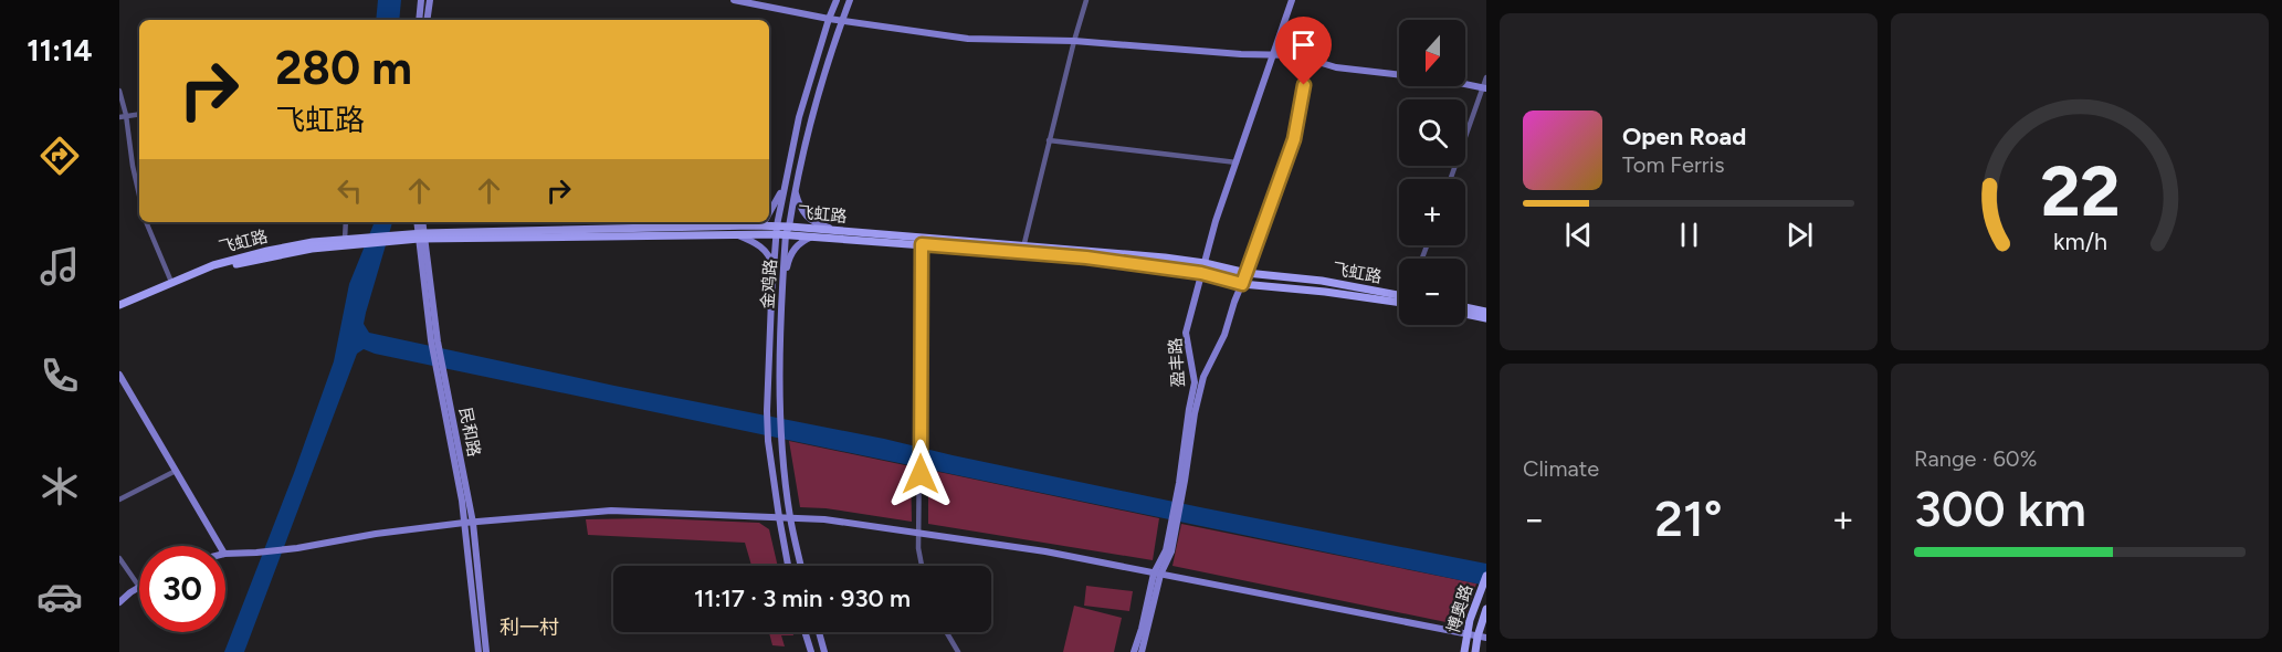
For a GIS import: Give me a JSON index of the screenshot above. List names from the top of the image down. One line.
{"streets":{"main road":["飞虹路","金鸡路","盈丰路","民和路","博奥路"]},"crossings":[["飞虹路","金鸡路"],["飞虹路","盈丰路"],["飞虹路","民和路"]],"districts":["利一村"],"north":"bottom","page":{"tabs":"11:14","map_buttons":["+","−"],"turn":["280 m","飞虹路"],"song":["Open Road","Tom Ferris"],"tile":["Climate",["Range · 60%","300 km"]],"heat":["−","21°","+"],"limit":"30","trip":"11:17 · 3 min · 930 m","gauge":["22","km/h"]}}
